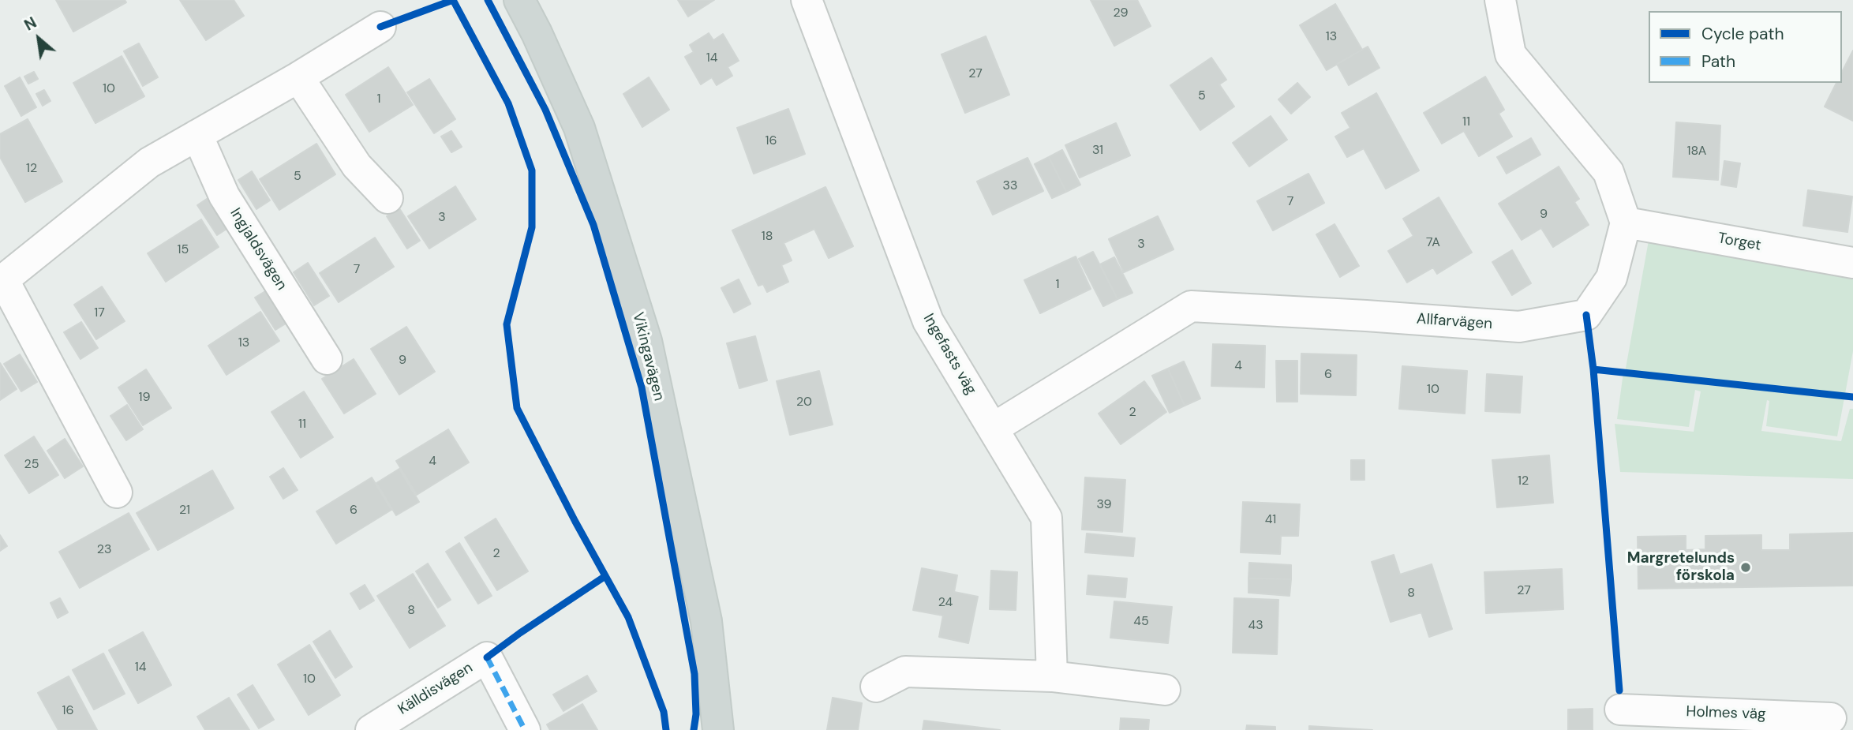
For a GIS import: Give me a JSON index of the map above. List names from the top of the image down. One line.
{"streets":{"main road":["Vikingavägen"],"street":["Torget","Ingjaldsvägen","Allfarvägen","Ingefasts väg","Källdisvägen","Holmes väg"]},"crossings":[["Torget","Allfarvägen"],["Allfarvägen","Ingefasts väg"]],"places":["Margretelunds förskola"],"house_numbers":["29","13","14","27","10","5","1","11","16","31","18A","12","5","33","7","9","3","18","7A","3","15","7","1","17","13","9","4","6","10","19","20","2","11","4","25","12","39","21","6","41","23","2","27","8","24","8","45","43","14","10","16"],"legend":["Cycle path","Path"],"north":"top left"}
